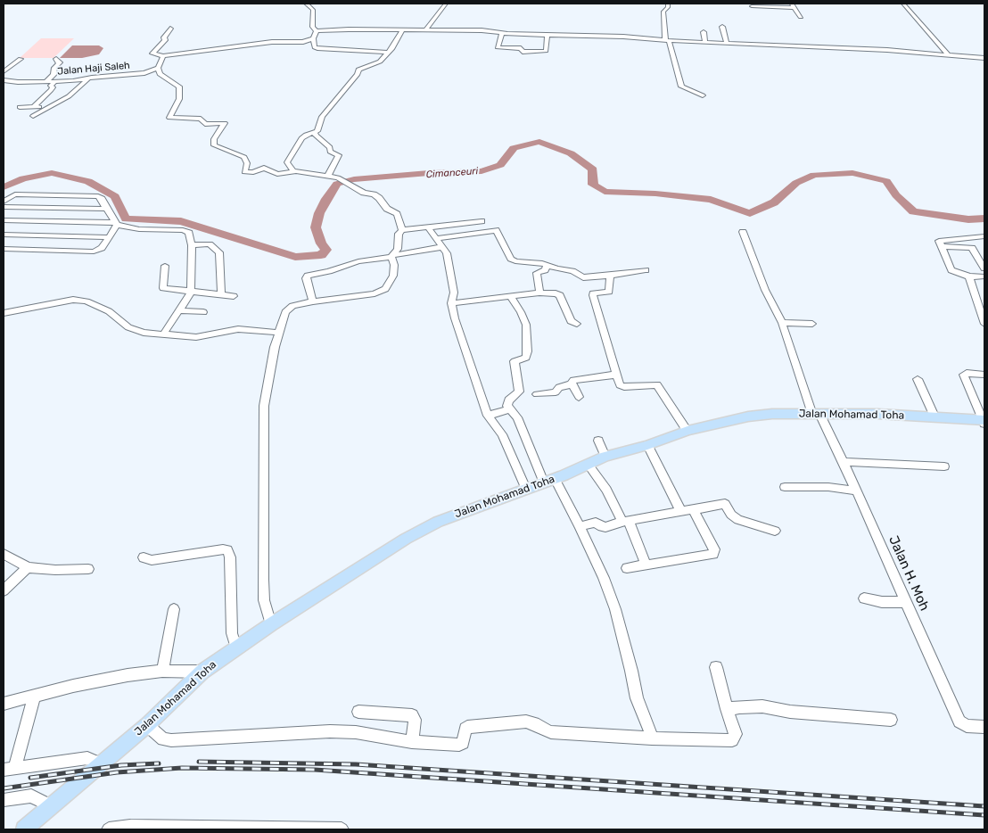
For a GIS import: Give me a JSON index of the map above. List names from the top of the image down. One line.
{"streets":{"main road":["Jalan Mohamad Toha"],"street":["Jalan Haji Saleh","Jalan H. Moh"]},"crossings":[["Jalan Mohamad Toha","Jalan H. Moh"]],"water":["Cimanceuri"]}
